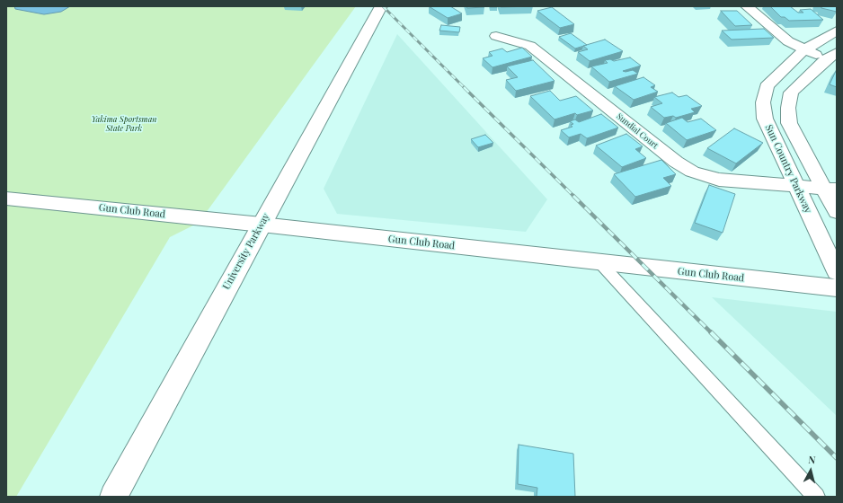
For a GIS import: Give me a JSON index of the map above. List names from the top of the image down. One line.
{"streets":{"street":["Sundial Court","Sun Country Parkway","Gun Club Road","University Parkway"]},"crossings":[["Sundial Court","Sun Country Parkway"],["Gun Club Road","University Parkway"]],"parks":["Yakima Sportsman State Park"],"north":"top"}
